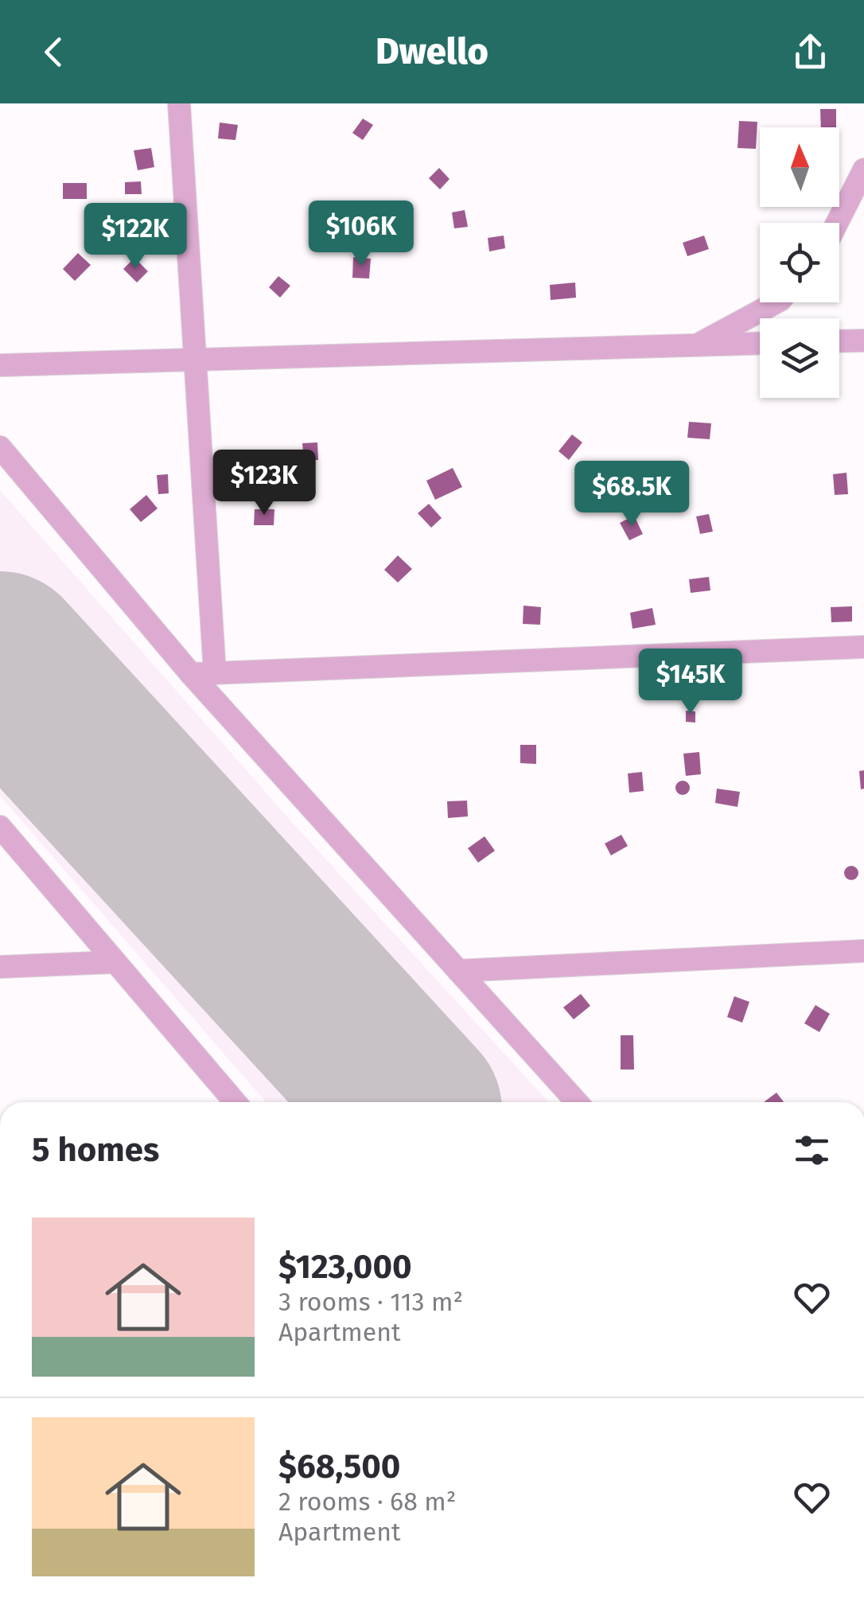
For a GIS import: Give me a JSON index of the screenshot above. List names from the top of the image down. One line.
{"north":"top","page":{"header":"Dwello","price":["$106K","$122K","$123K","$68.5K","$145K"],"heading":"5 homes","list":[{"name":"$123,000","note":"3 rooms · 113 m² · Apartment"},{"name":"$68,500","note":"2 rooms · 68 m² · Apartment"}]}}
